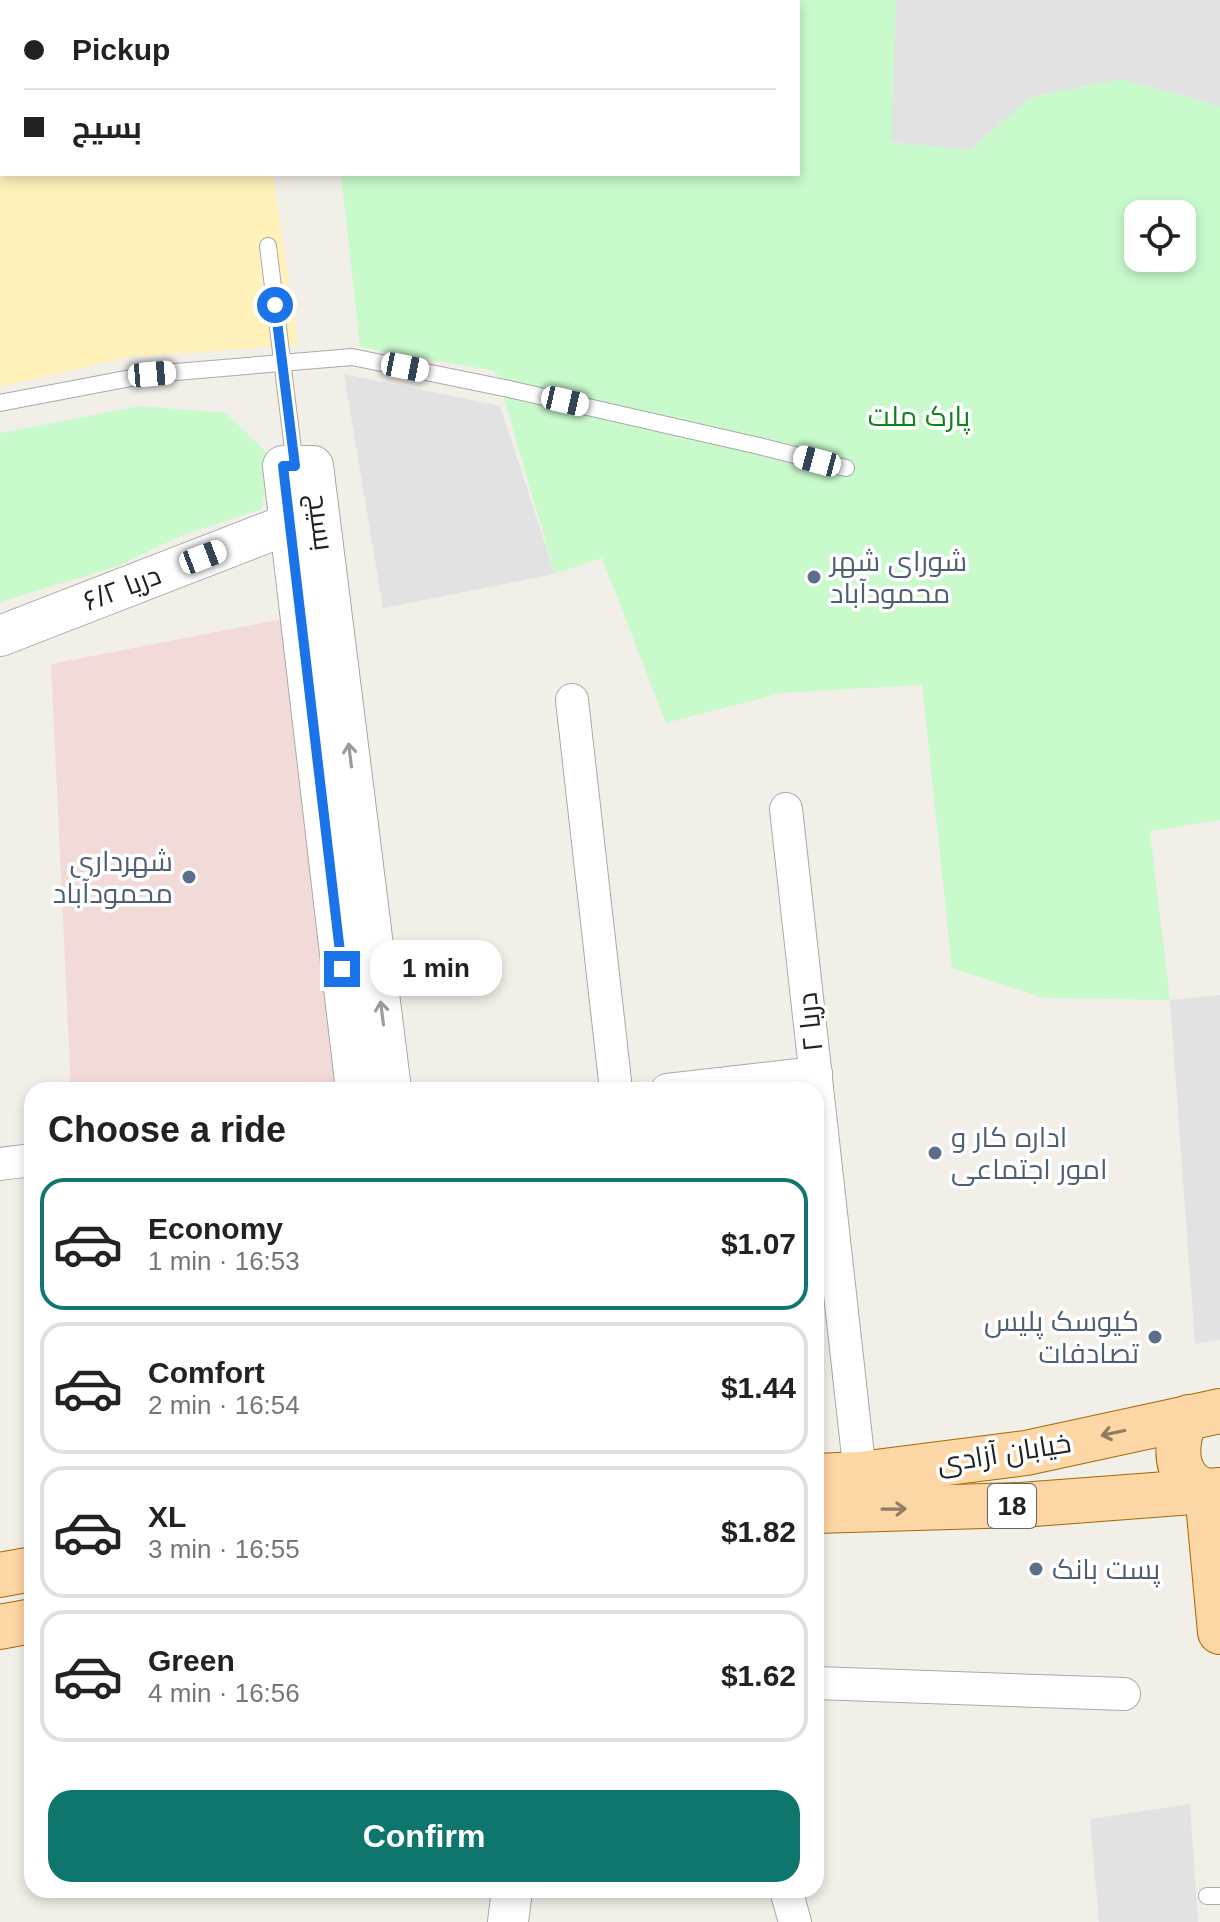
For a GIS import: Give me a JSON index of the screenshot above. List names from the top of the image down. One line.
{"streets":{"main road":["خیابان آزادی","18"],"street":["بسیج","دریا ۶/۲","دریا ۲"]},"crossings":[["بسیج","دریا ۶/۲"],["دریا ۲","خیابان آزادی"]],"parks":["پارک ملت"],"places":["شورای شهر محمودآباد","شهرداری محمودآباد","اداره کار و امور اجتماعی","کیوسک پلیس تصادفات","پست بانک"],"page":{"banner":["Pickup","بسیج"],"bubble":"1 min","heading":"Choose a ride","list":[{"name":"Economy","note":"1 min · 16:53","value":"$1.07"},{"name":"Comfort","note":"2 min · 16:54","value":"$1.44"},{"name":"XL","note":"3 min · 16:55","value":"$1.82"},{"name":"Green","note":"4 min · 16:56","value":"$1.62"}],"buttons":"Confirm"}}
